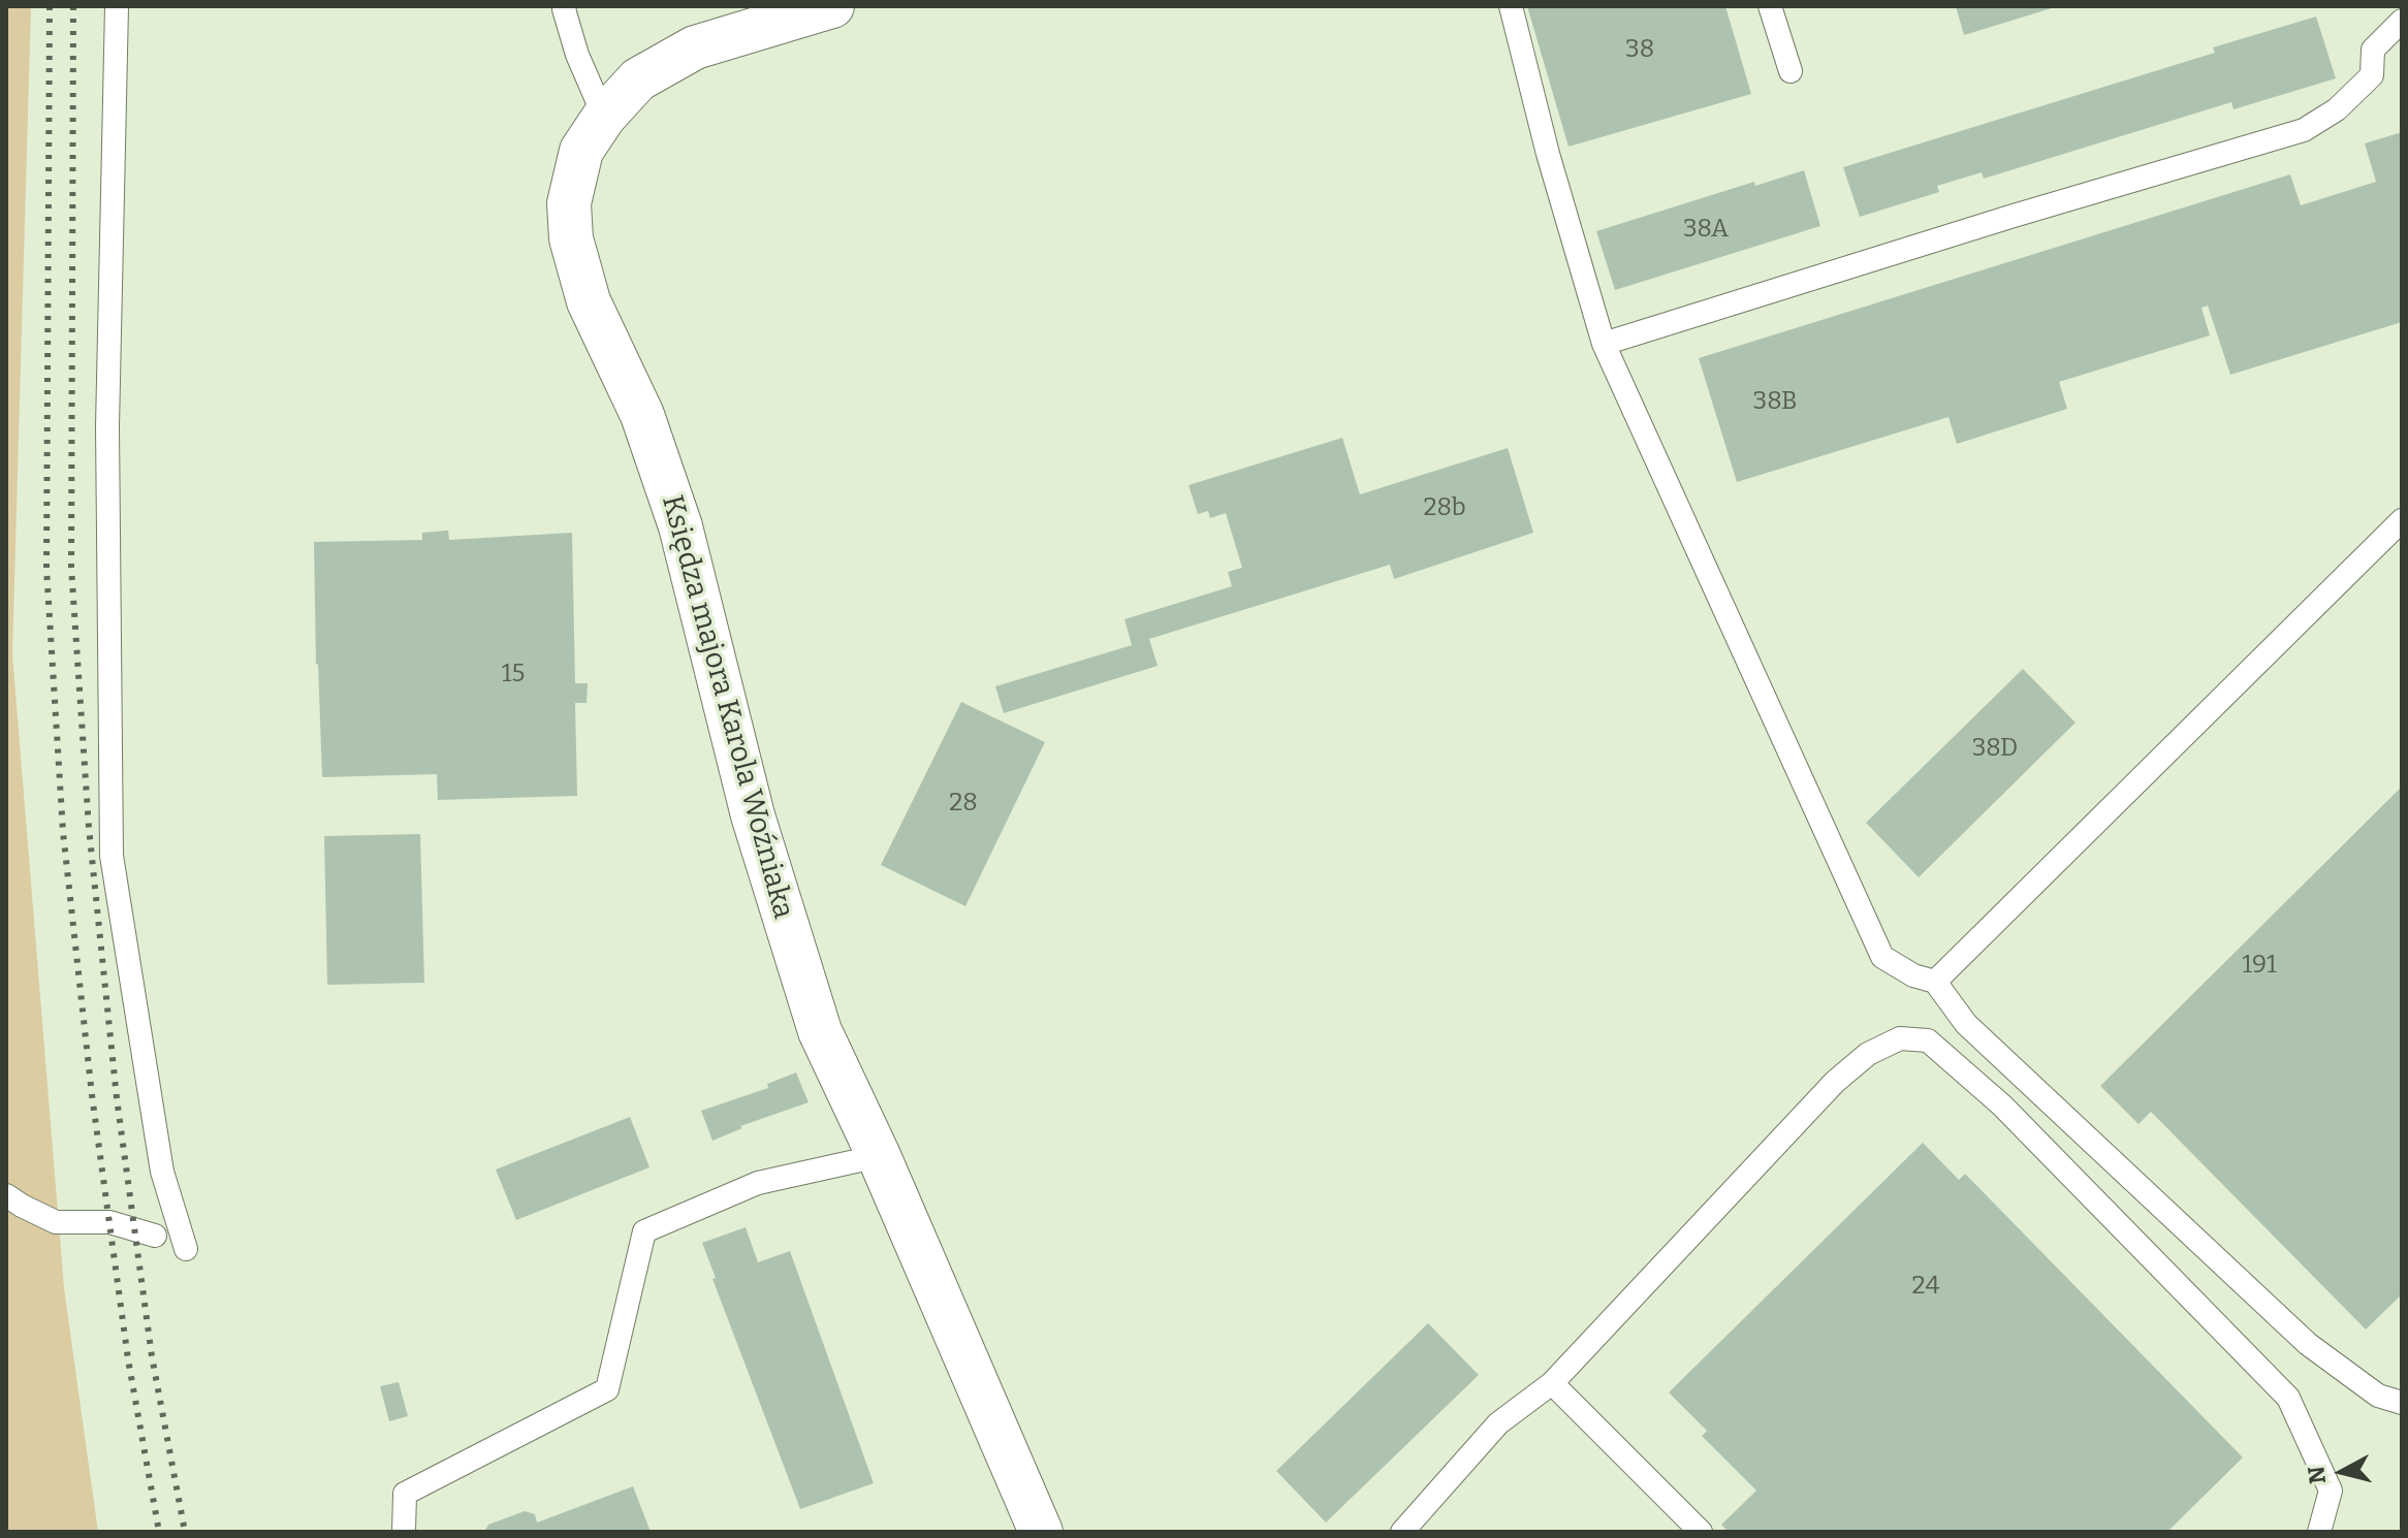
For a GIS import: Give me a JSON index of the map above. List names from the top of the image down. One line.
{"streets":{"street":["Księdza majora Karola Woźniaka"]},"house_numbers":["38","38A","38B","28b","15","38D","28","191","24"],"north":"left"}
